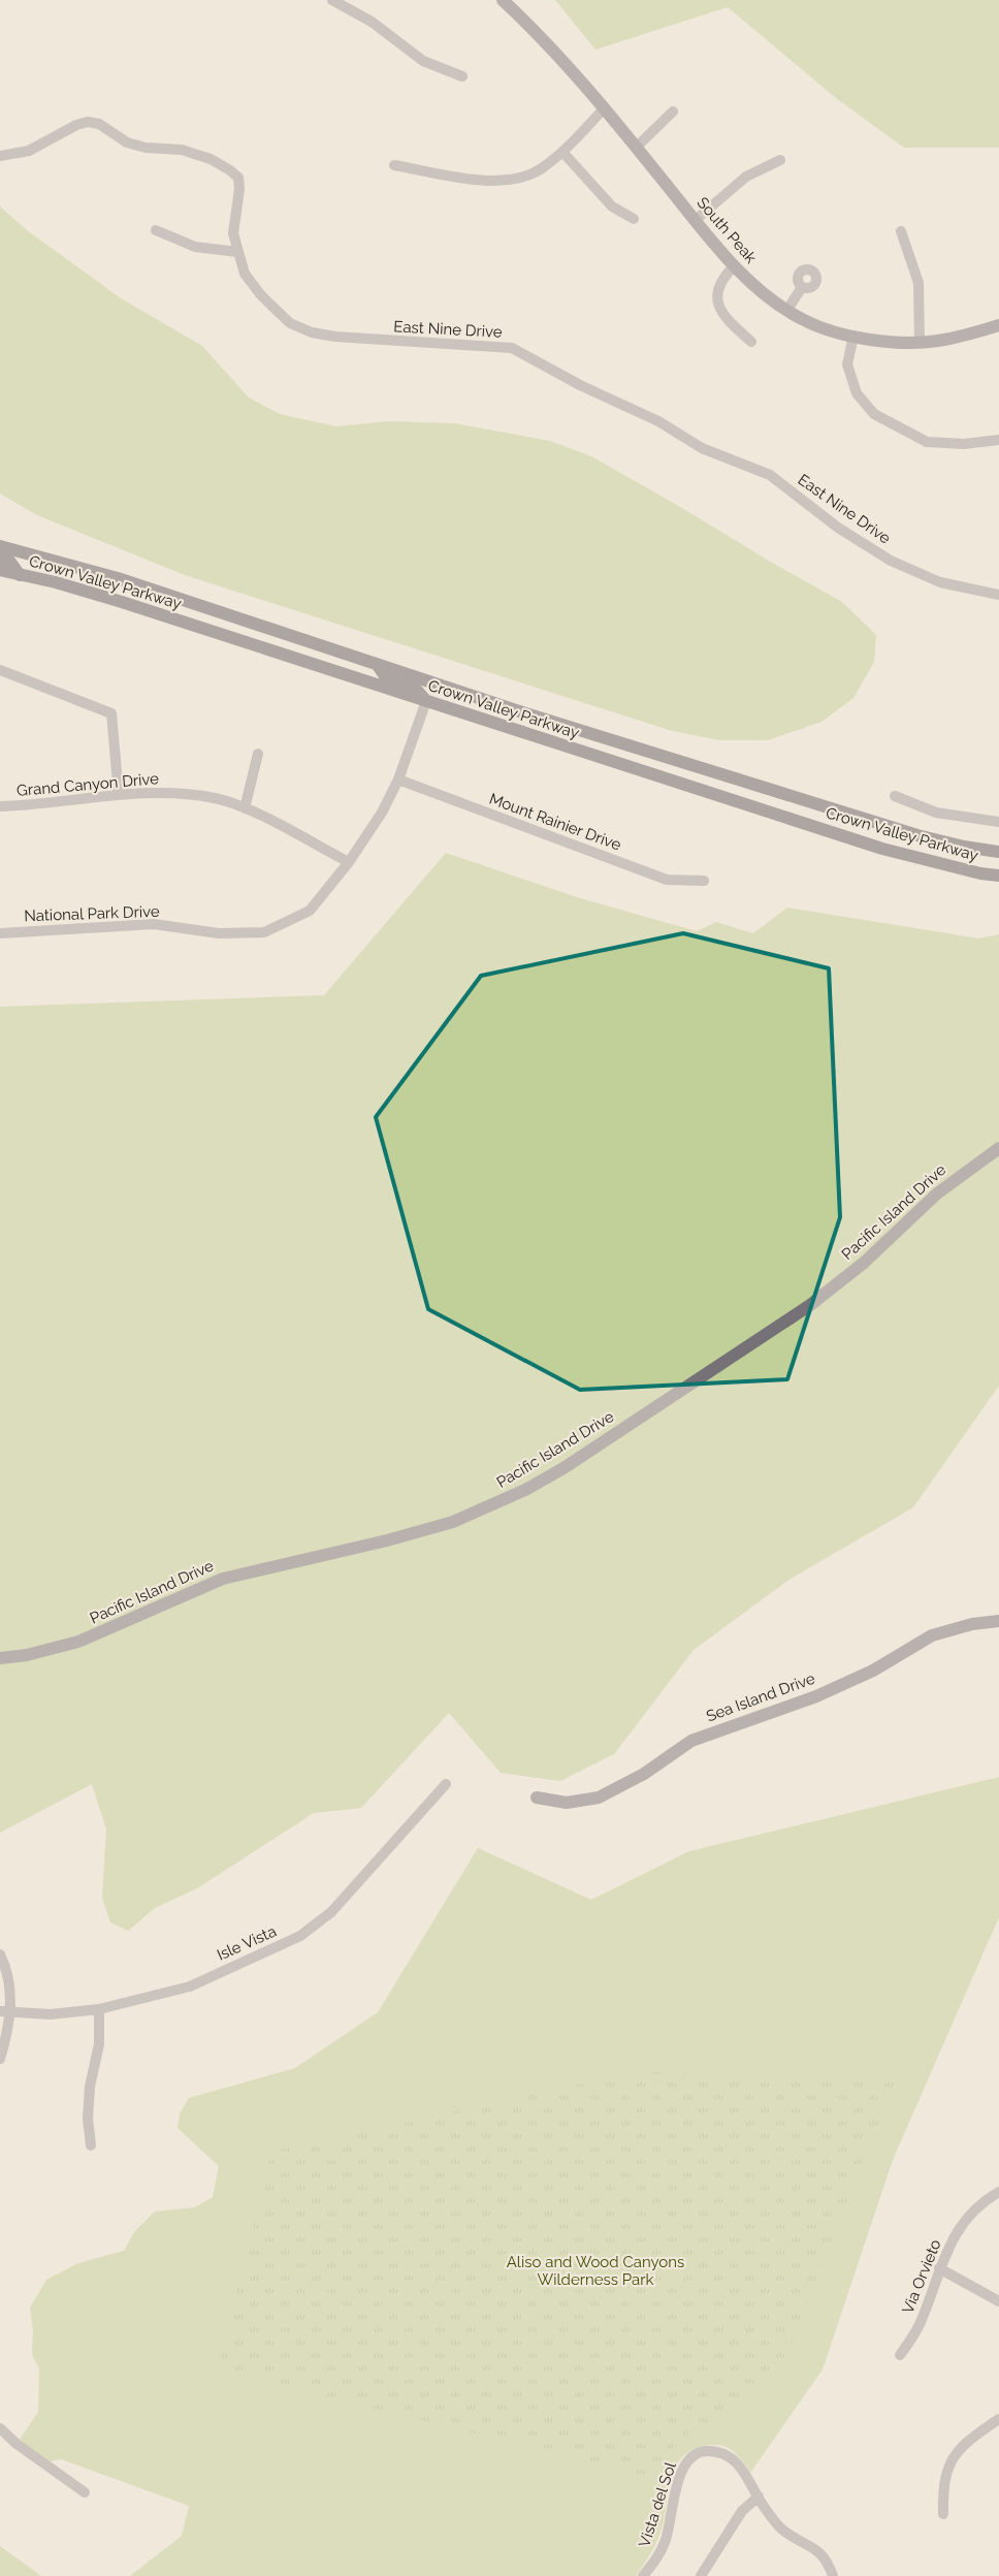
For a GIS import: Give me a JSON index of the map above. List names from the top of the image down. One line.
{"streets":{"main road":["Crown Valley Parkway"],"street":["South Peak","East Nine Drive","Grand Canyon Drive","Mount Rainier Drive","National Park Drive","Pacific Island Drive","Sea Island Drive","Isle Vista","Via Orvieto","Vista del Sol"]},"crossings":[["Crown Valley Parkway","National Park Drive"],["Grand Canyon Drive","National Park Drive"],["Mount Rainier Drive","National Park Drive"]],"parks":["Aliso and Wood Canyons Wilderness Park"]}
